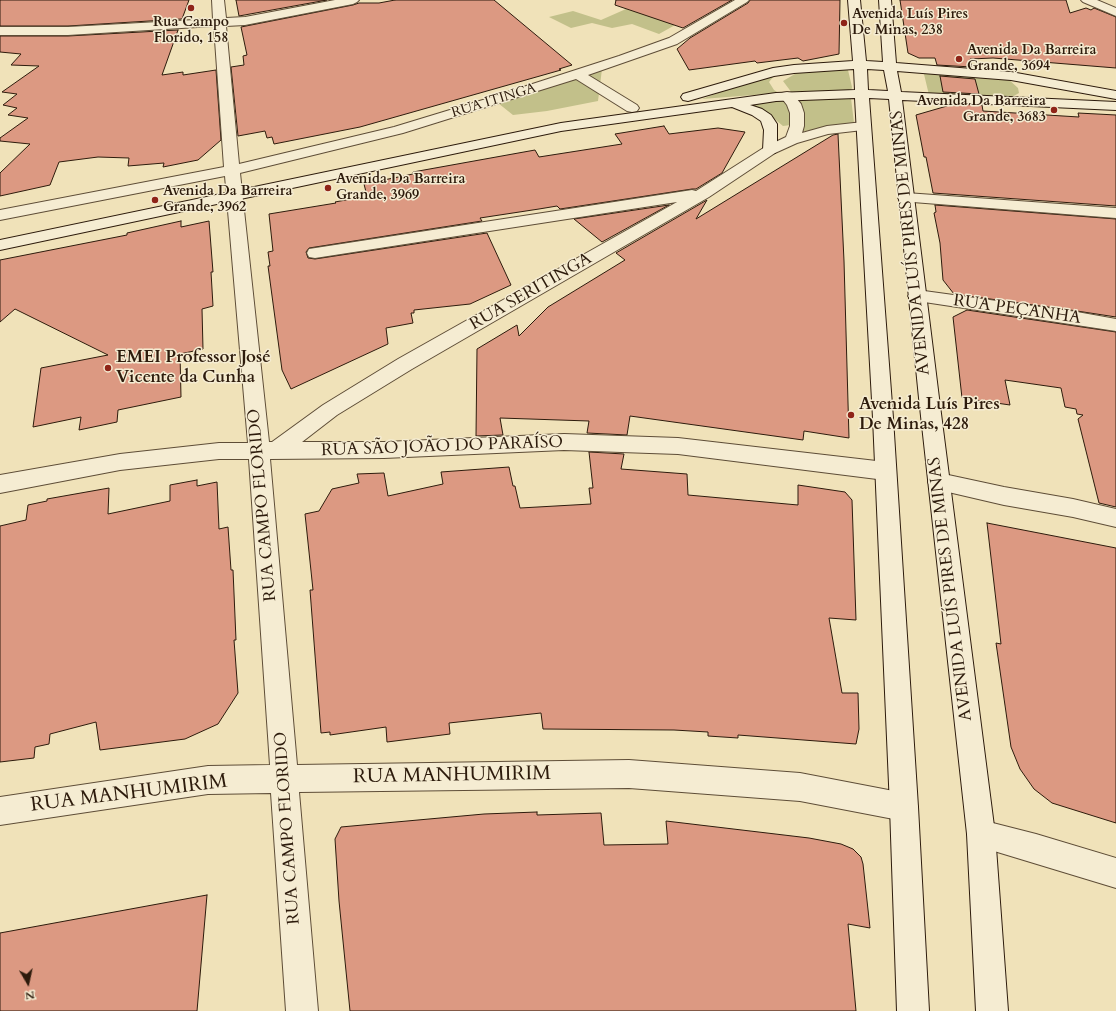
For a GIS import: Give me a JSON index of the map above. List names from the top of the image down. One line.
{"streets":{"street":["RUA ITINGA","AVENIDA LUÍS PIRES DE MINAS","RUA SERITINGA","RUA PEÇANHA","RUA SÃO JOÃO DO PARAÍSO","RUA CAMPO FLORIDO","RUA MANHUMIRIM"]},"crossings":[["RUA ITINGA","RUA CAMPO FLORIDO"],["AVENIDA LUÍS PIRES DE MINAS","RUA SERITINGA"],["AVENIDA LUÍS PIRES DE MINAS","RUA PEÇANHA"],["AVENIDA LUÍS PIRES DE MINAS","RUA SÃO JOÃO DO PARAÍSO"],["AVENIDA LUÍS PIRES DE MINAS","RUA MANHUMIRIM"],["RUA SERITINGA","RUA SÃO JOÃO DO PARAÍSO"],["RUA SERITINGA","RUA CAMPO FLORIDO"],["RUA SÃO JOÃO DO PARAÍSO","RUA CAMPO FLORIDO"],["RUA CAMPO FLORIDO","RUA MANHUMIRIM"]],"places":["Rua Campo Florido, 158","Avenida Luís Pires De Minas, 238","Avenida Da Barreira Grande, 3694","Avenida Da Barreira Grande, 3683","Avenida Da Barreira Grande, 3969","Avenida Da Barreira Grande, 3962","EMEI Professor José Vicente da Cunha","Avenida Luís Pires De Minas, 428"],"north":"bottom"}
